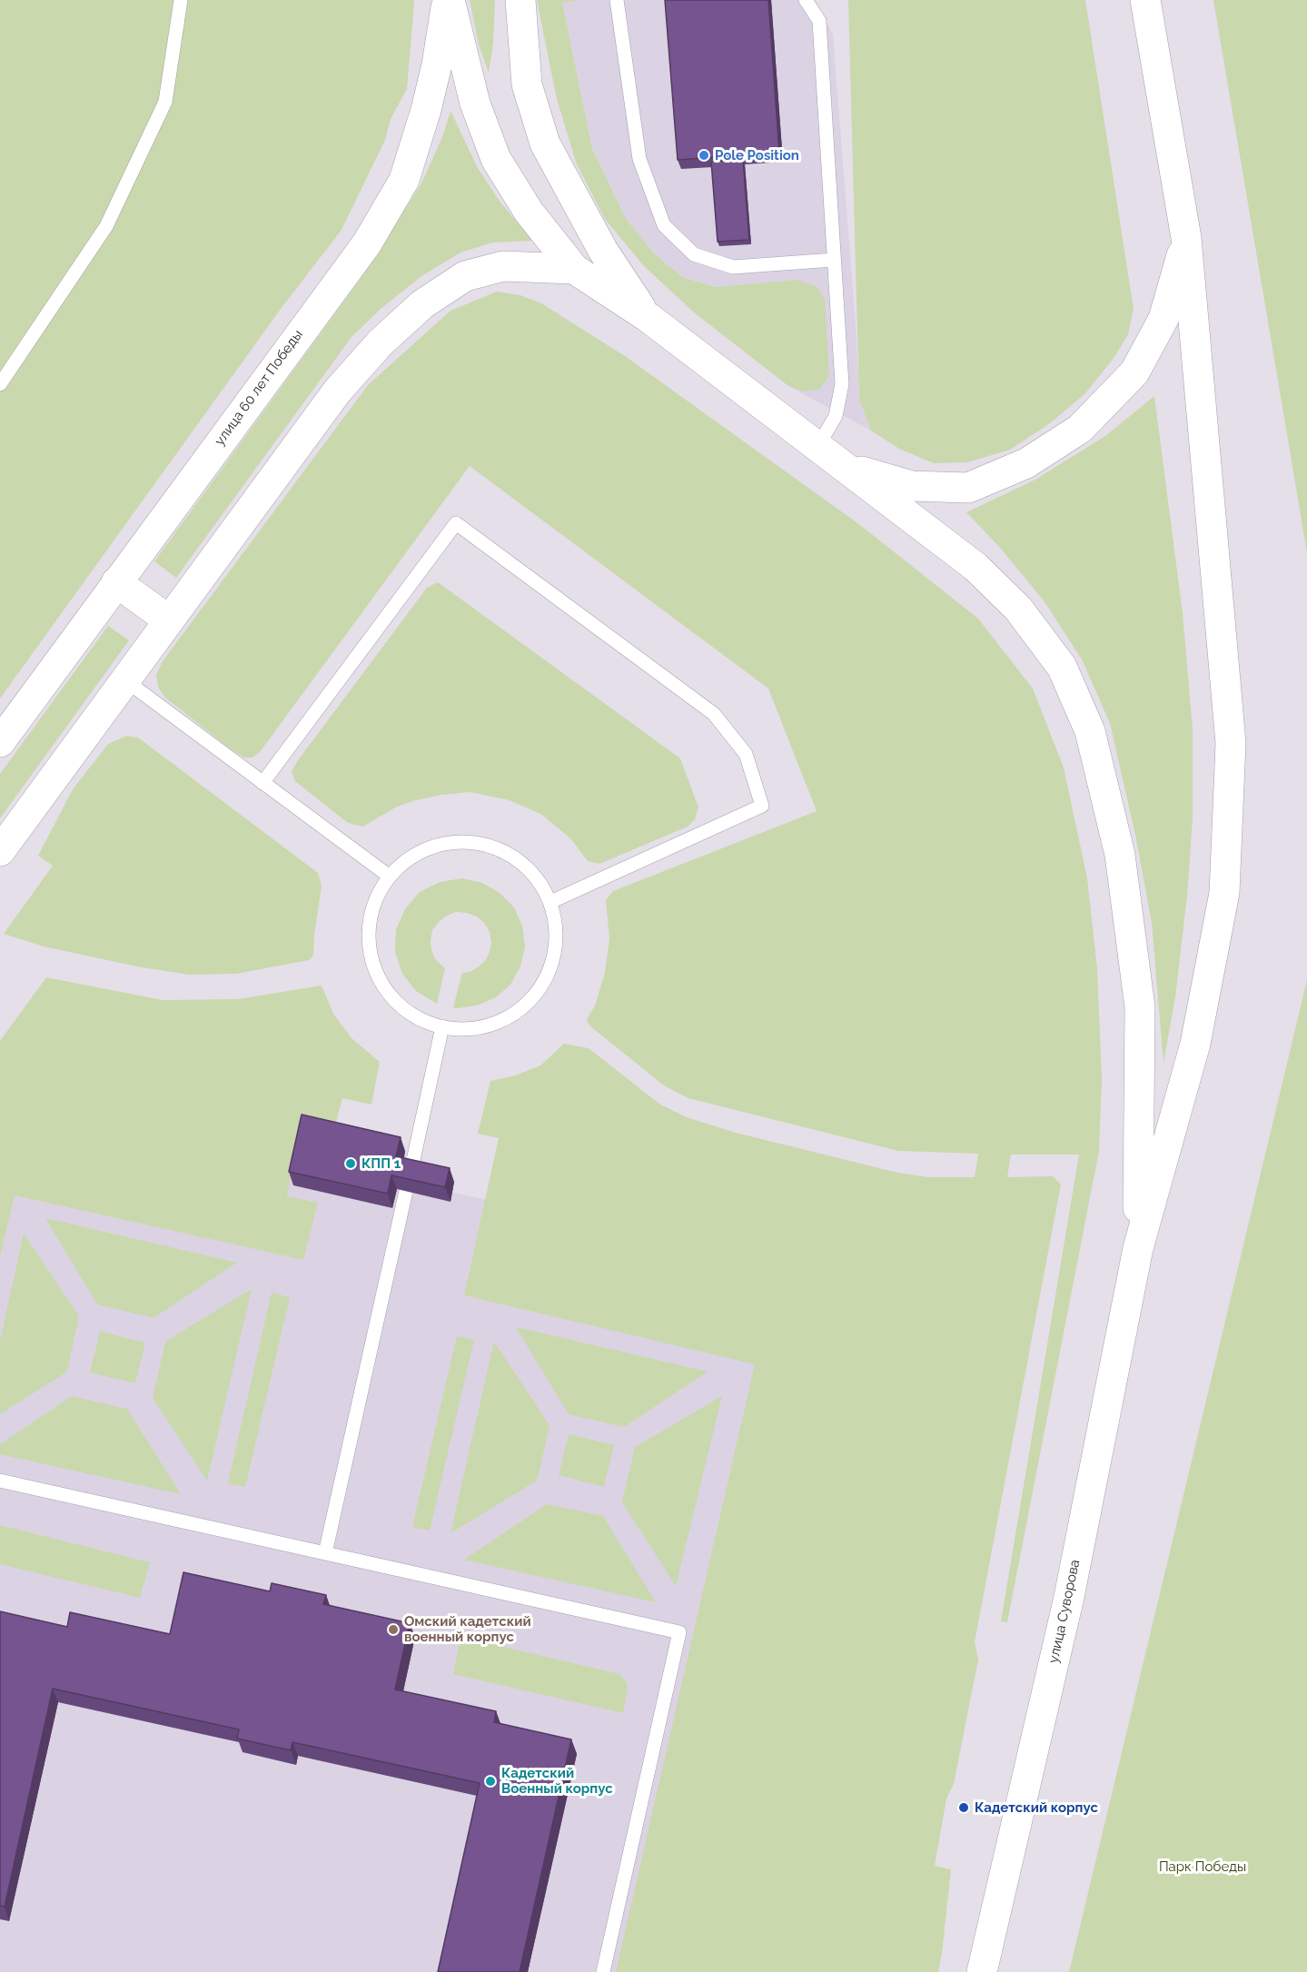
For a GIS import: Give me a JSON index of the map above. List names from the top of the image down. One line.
{"streets":{"main road":["улица 60 лет Победы","улица Суворова"]},"parks":["Парк Победы"],"places":["Pole Position","КПП 1","Омский кадетский военный корпус","Кадетский Военный корпус","Кадетский корпус"]}
